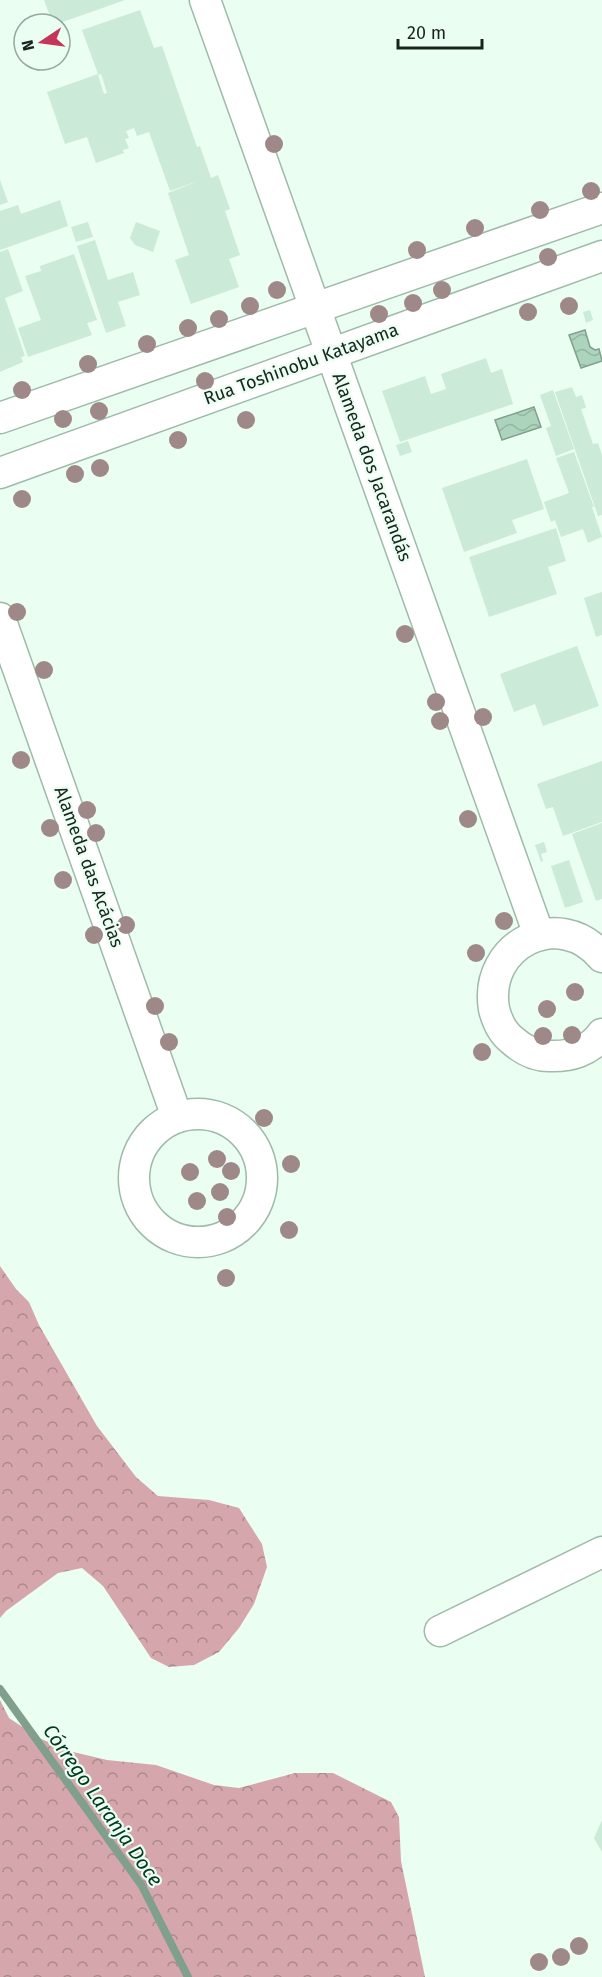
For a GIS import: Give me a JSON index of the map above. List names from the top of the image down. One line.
{"streets":{"street":["Rua Toshinobu Katayama","Alameda dos Jacarandás","Alameda das Acácias"]},"crossings":[["Rua Toshinobu Katayama","Alameda dos Jacarandás"]],"water":["Córrego Laranja Doce"],"scale_bar":"20 m","north":"left"}
